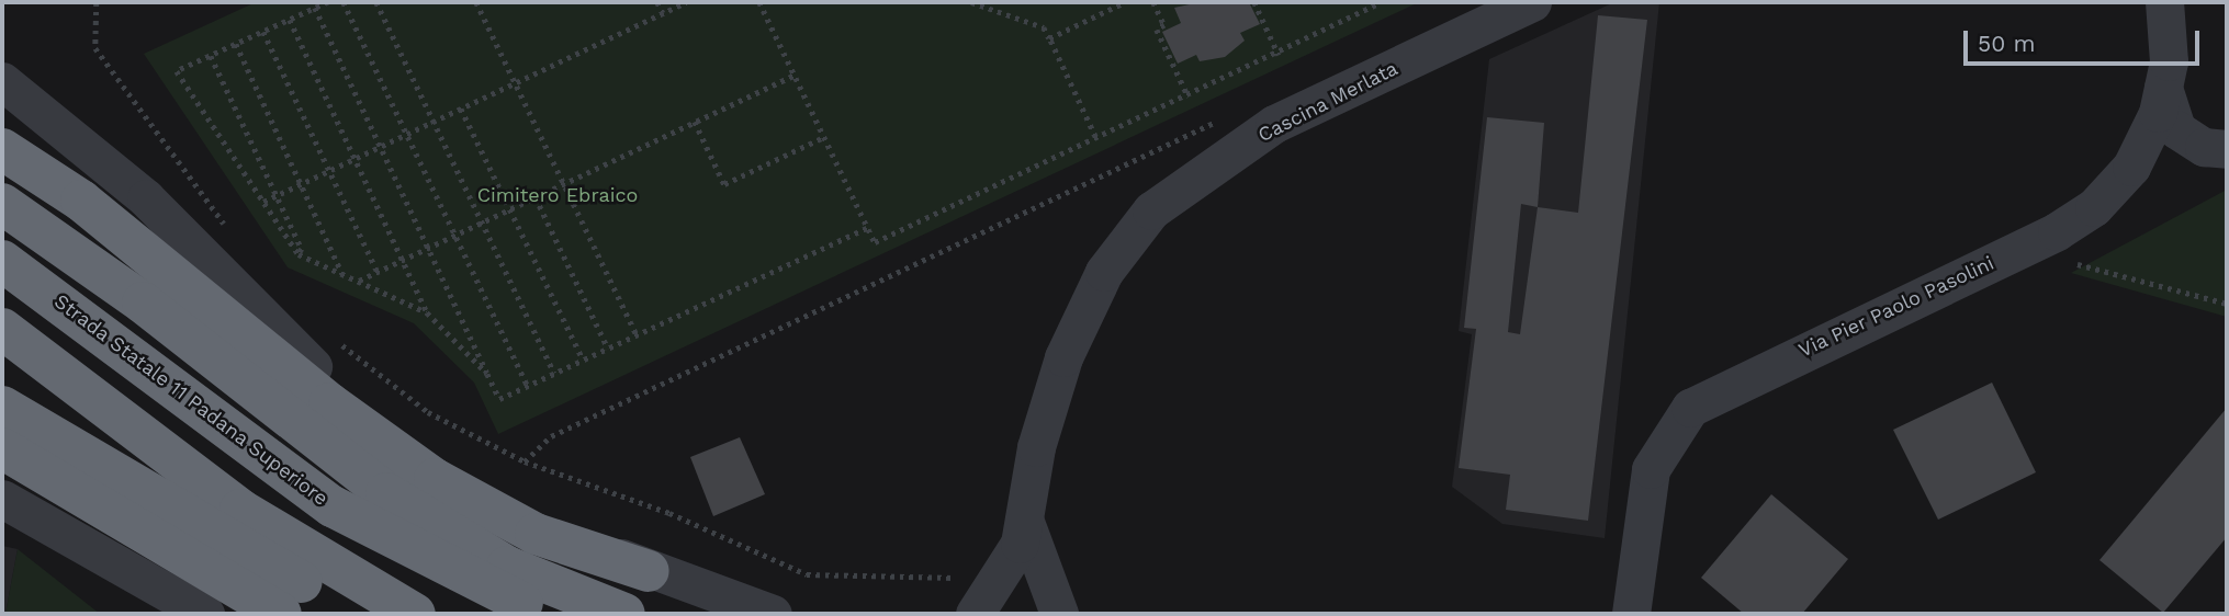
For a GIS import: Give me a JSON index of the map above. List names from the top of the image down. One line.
{"streets":{"highway":["Strada Statale 11 Padana Superiore"],"street":["Cascina Merlata","Via Pier Paolo Pasolini"]},"parks":["Cimitero Ebraico"],"scale_bar":"50 m"}
